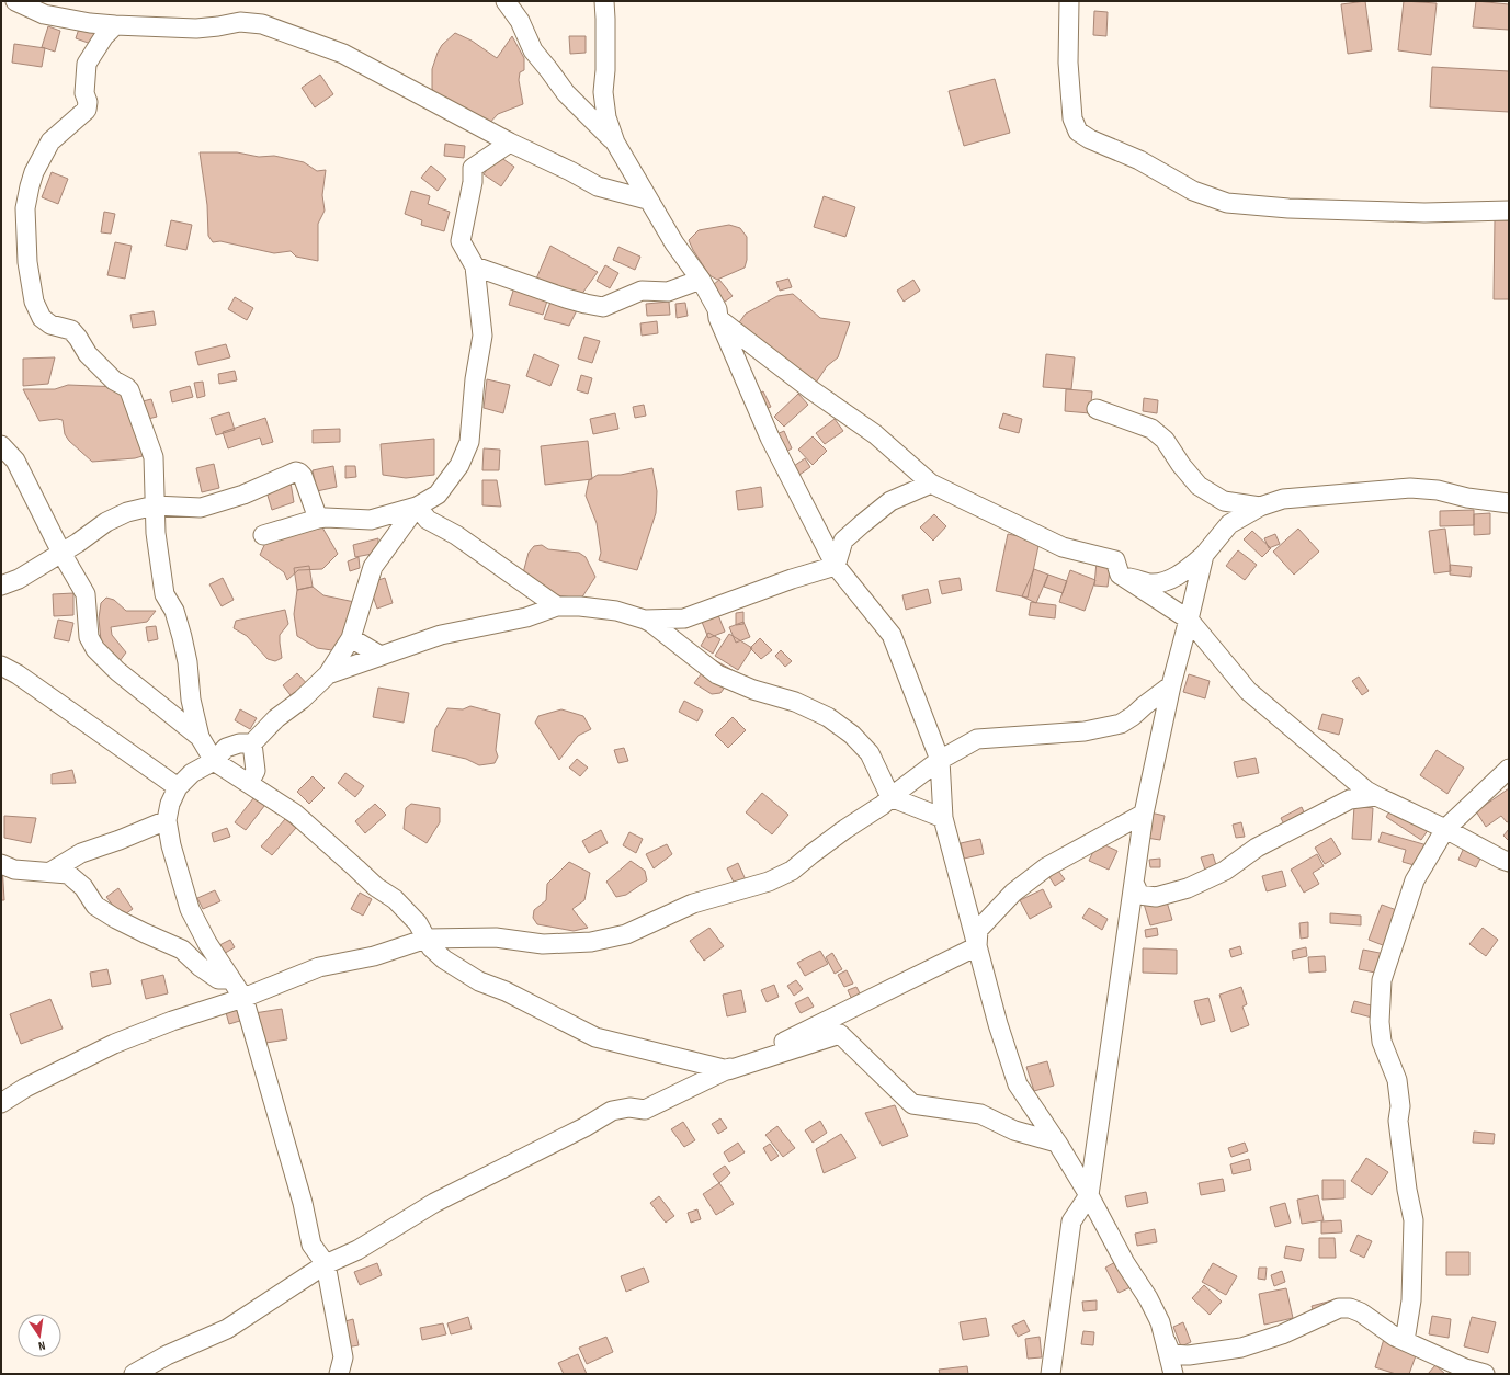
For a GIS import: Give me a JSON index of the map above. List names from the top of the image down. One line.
{"north":"bottom"}
